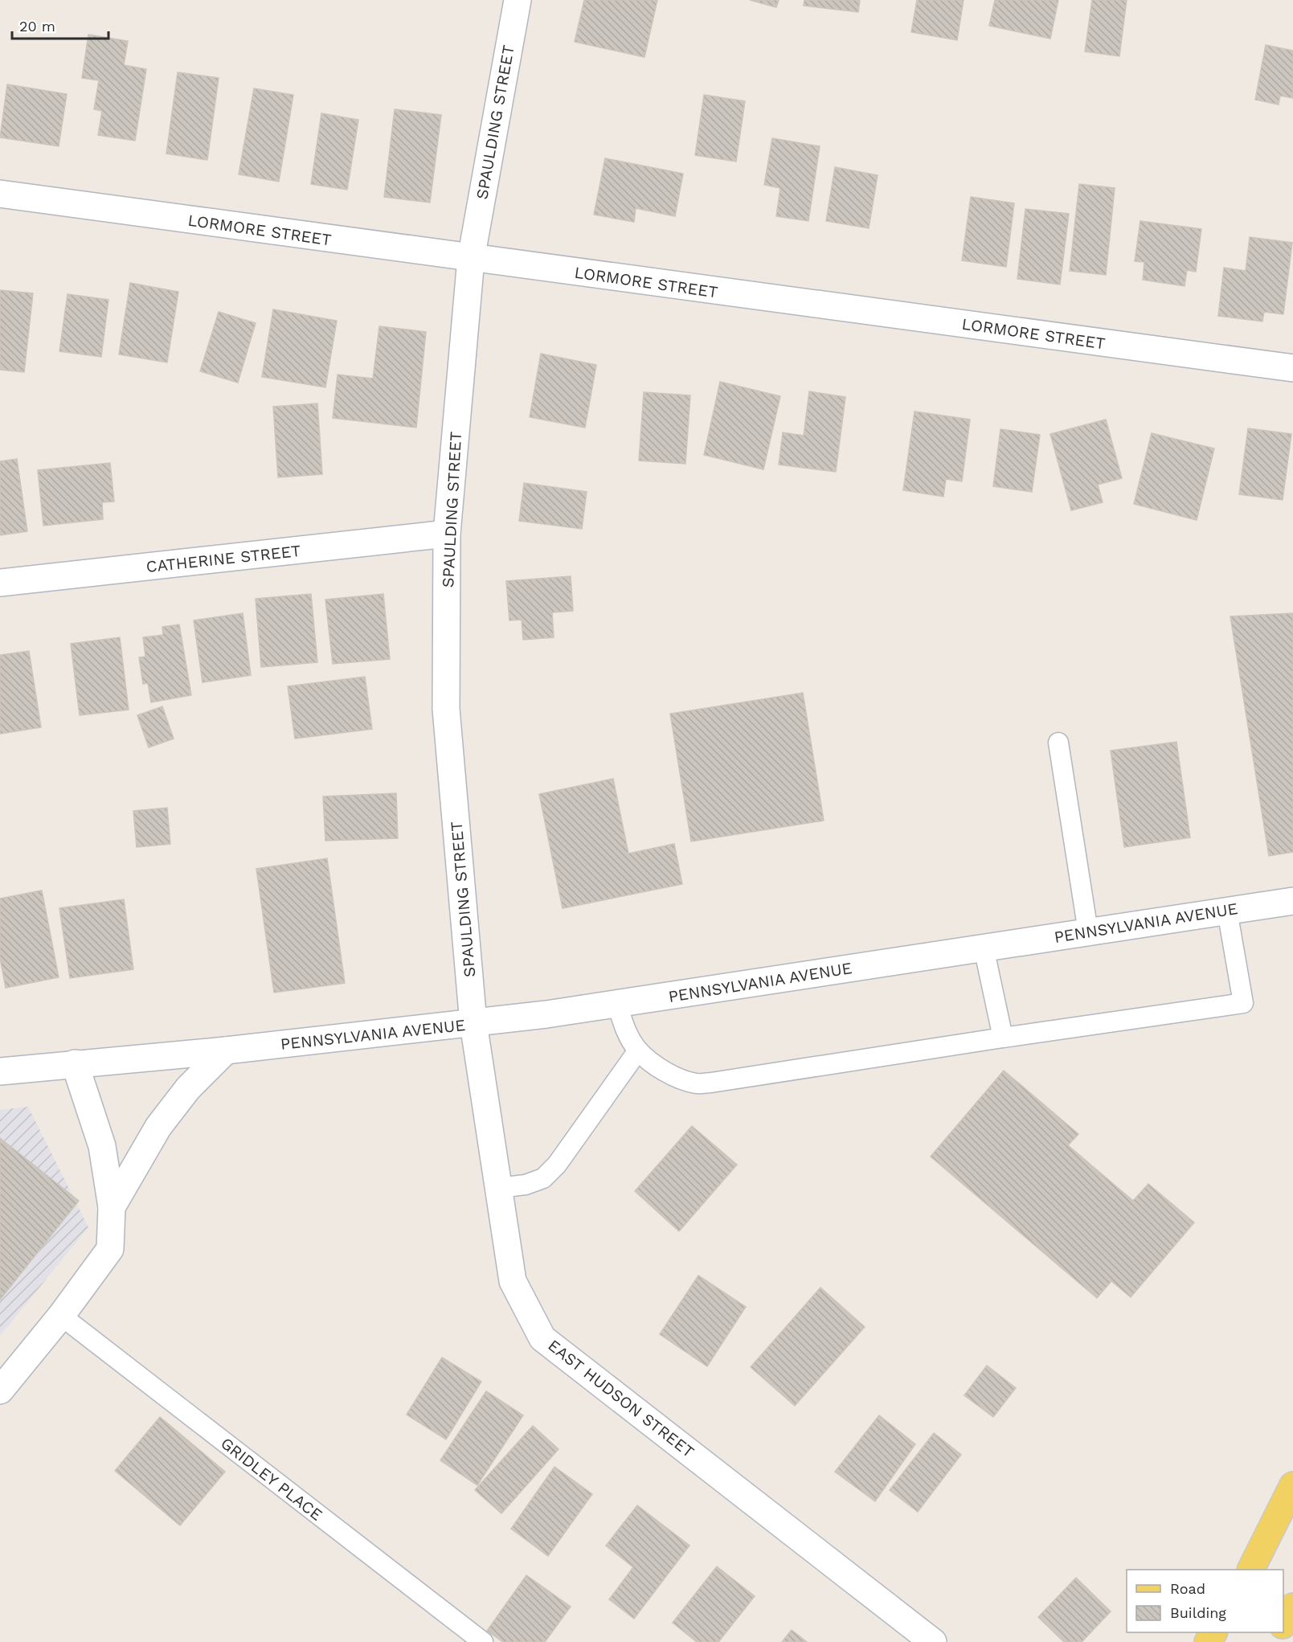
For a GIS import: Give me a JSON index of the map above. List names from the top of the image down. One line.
{"streets":{"street":["SPAULDING STREET","LORMORE STREET","CATHERINE STREET","PENNSYLVANIA AVENUE","EAST HUDSON STREET"],"lane":["GRIDLEY PLACE"]},"crossings":[["SPAULDING STREET","LORMORE STREET"],["SPAULDING STREET","CATHERINE STREET"],["SPAULDING STREET","PENNSYLVANIA AVENUE"],["SPAULDING STREET","EAST HUDSON STREET"],["PENNSYLVANIA AVENUE","EAST HUDSON STREET"]],"legend":["Road","Building"],"scale_bar":"20 m"}
